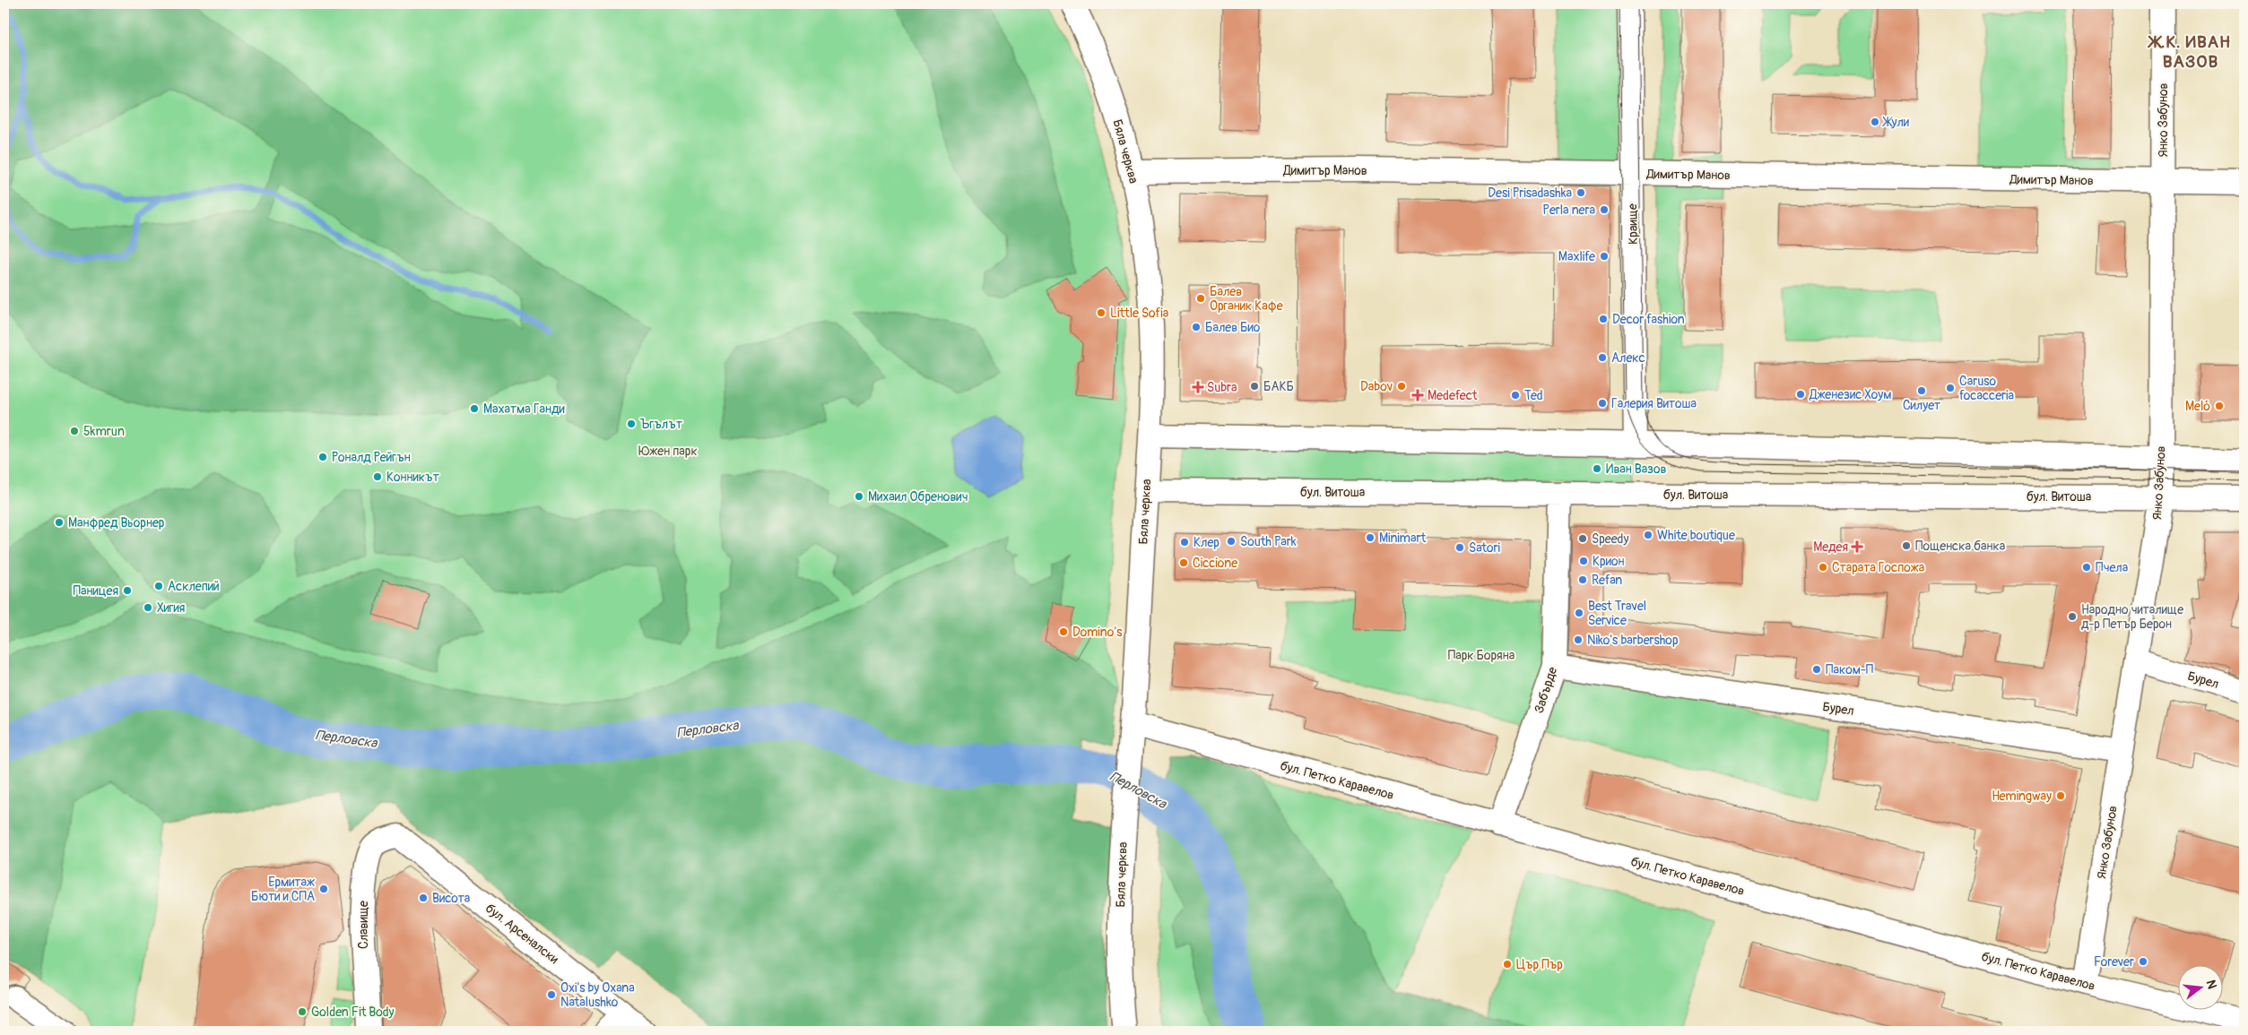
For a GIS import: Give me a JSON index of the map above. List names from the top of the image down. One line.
{"streets":{"street":["Янко Забунов","Бяла черква","Димитър Манов","Краище","бул. Витоша","Бурел","Забърде","бул. Петко Каравелов","Славище","бул. Арсеналски"]},"crossings":[["Янко Забунов","Димитър Манов"],["Янко Забунов","бул. Витоша"],["Янко Забунов","Бурел"],["Янко Забунов","бул. Петко Каравелов"],["Бяла черква","Димитър Манов"],["Бяла черква","бул. Витоша"],["Бяла черква","бул. Петко Каравелов"],["Димитър Манов","Краище"],["бул. Витоша","Забърде"],["Бурел","Забърде"],["Забърде","бул. Петко Каравелов"],["Славище","бул. Арсеналски"]],"districts":["Ж.К. ИВАН ВАЗОВ"],"water":["Перловска"],"parks":["Южен парк","Парк Боряна"],"places":{"other":["Жули","Desi Prisadashka","Perla nera","Maxlife","Балев Органик Кафе","Little Sofia","Decor fashion","Балев Био","Алекс","БАКБ","Dabov","Caruso focacceria","Силует","Дженезис Хоум","Ted","Галерия Витоша","Meló","Махатма Ганди","Ъгълът","5kmrun","Роналд Рейгън","Иван Вазов","Конникът","Михаил Обренович","Манфред Вьорнер","White boutique","Minimart","Speedy","South Park","Клер","Пощенска банка","Satori","Крион","Ciccione","Старата Госпожа","Пчела","Refan","Асклепий","Паницея","Хигия","Best Travel Service","Народно читалище д-р Петър Берон","Domino's","Niko's barbershop","Паком-П","Hemingway","Ермитаж Бюти и СПА","Висота","Forever","Цър Пър","Oxi's by Oxana Natalushko","Golden Fit Body"],"health":["Subra","Medefect","Медея"]},"north":"right"}
